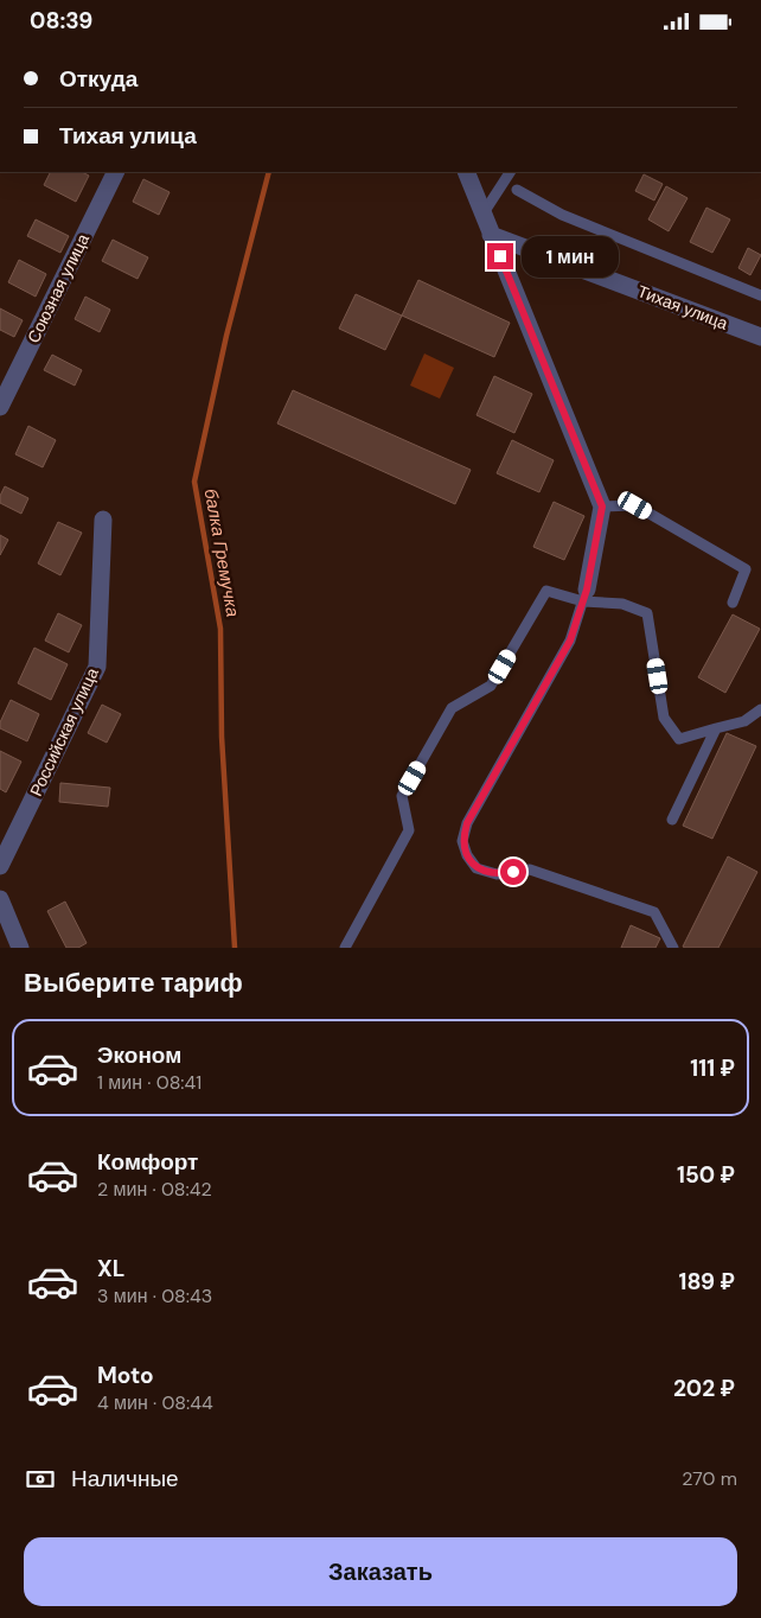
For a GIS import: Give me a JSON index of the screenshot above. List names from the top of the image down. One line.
{"streets":{"street":["Союзная улица","Тихая улица","Российская улица"]},"water":["балка Гремучка"],"page":{"status":"08:39","banner":["Откуда","Тихая улица"],"bubble":"1 мин","heading":"Выберите тариф","list":[{"name":"Эконом","note":"1 мин · 08:41","value":"111 ₽"},{"name":"Комфорт","note":"2 мин · 08:42","value":"150 ₽"},{"name":"XL","note":"3 мин · 08:43","value":"189 ₽"},{"name":"Moto","note":"4 мин · 08:44","value":"202 ₽"}],"pay":["Наличные","270 m"],"buttons":"Заказать"}}
